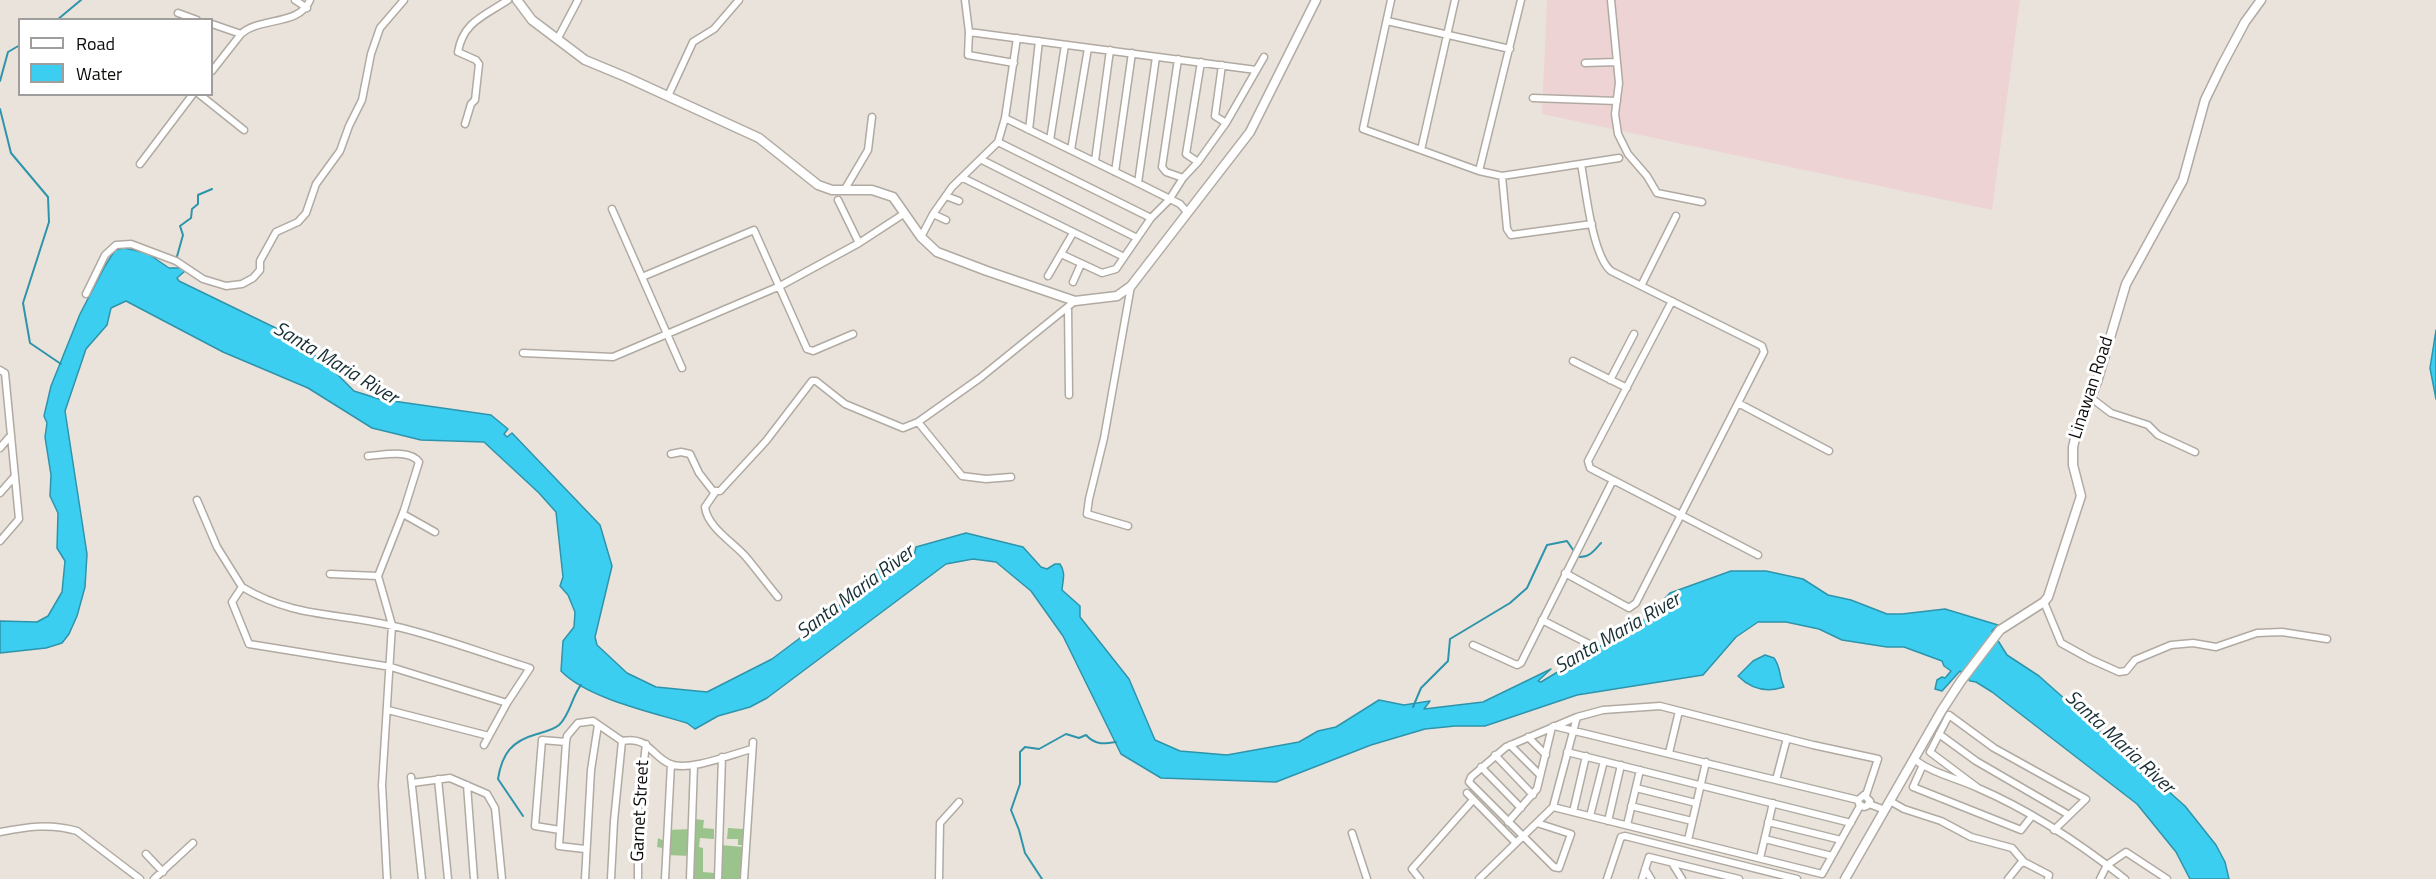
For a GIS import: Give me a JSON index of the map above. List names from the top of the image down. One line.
{"streets":{"street":["Linawan Road","Garnet Street"]},"water":["Santa Maria River"],"legend":["Road","Water"]}
